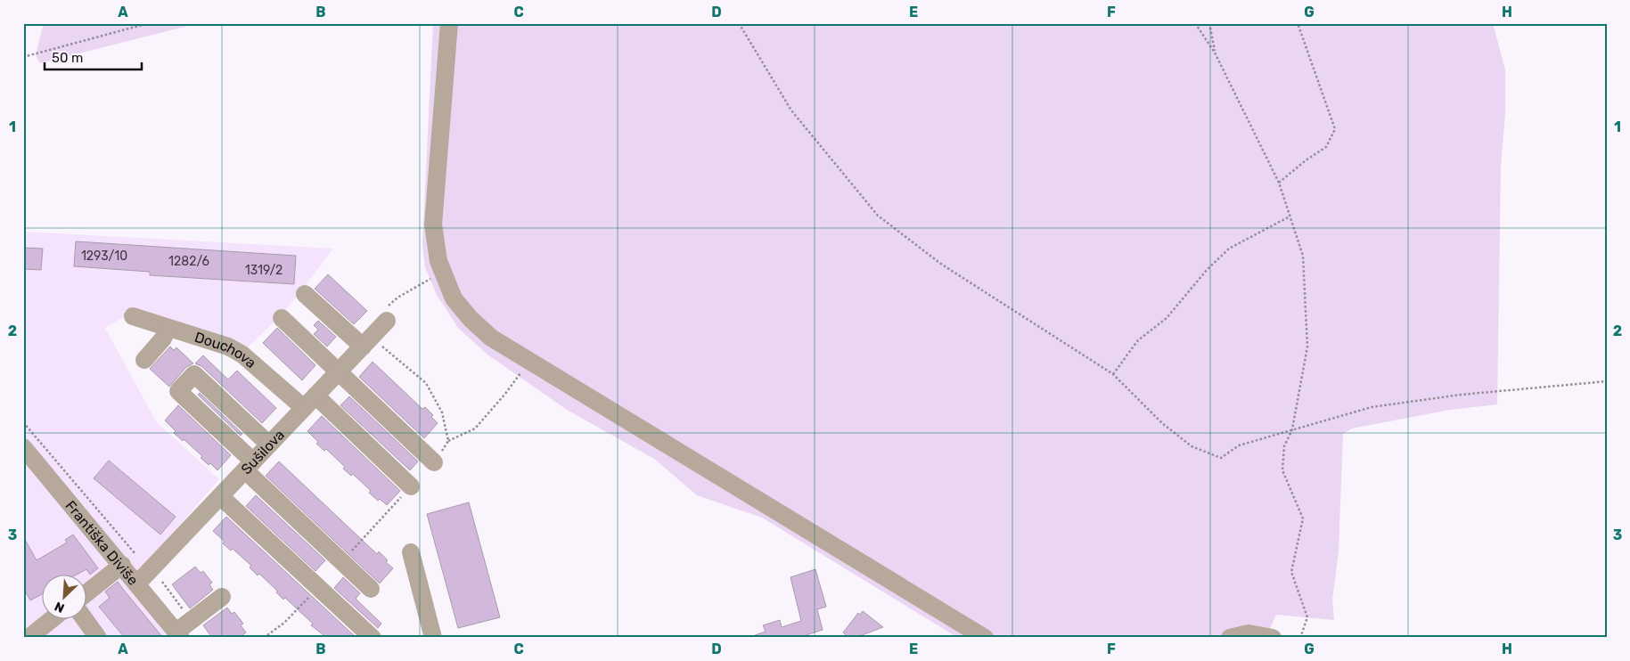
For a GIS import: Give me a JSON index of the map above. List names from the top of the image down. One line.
{"streets":{"street":["Douchova","Sušilova","Františka Diviše"]},"crossings":[["Douchova","Sušilova"],["Sušilova","Františka Diviše"]],"house_numbers":["1293/10","1282/6","1319/2"],"scale_bar":"50 m","north":"bottom left","grid":{"columns":["A","B","C","D","E","F","G","H"],"rows":["1","2","3"]}}
